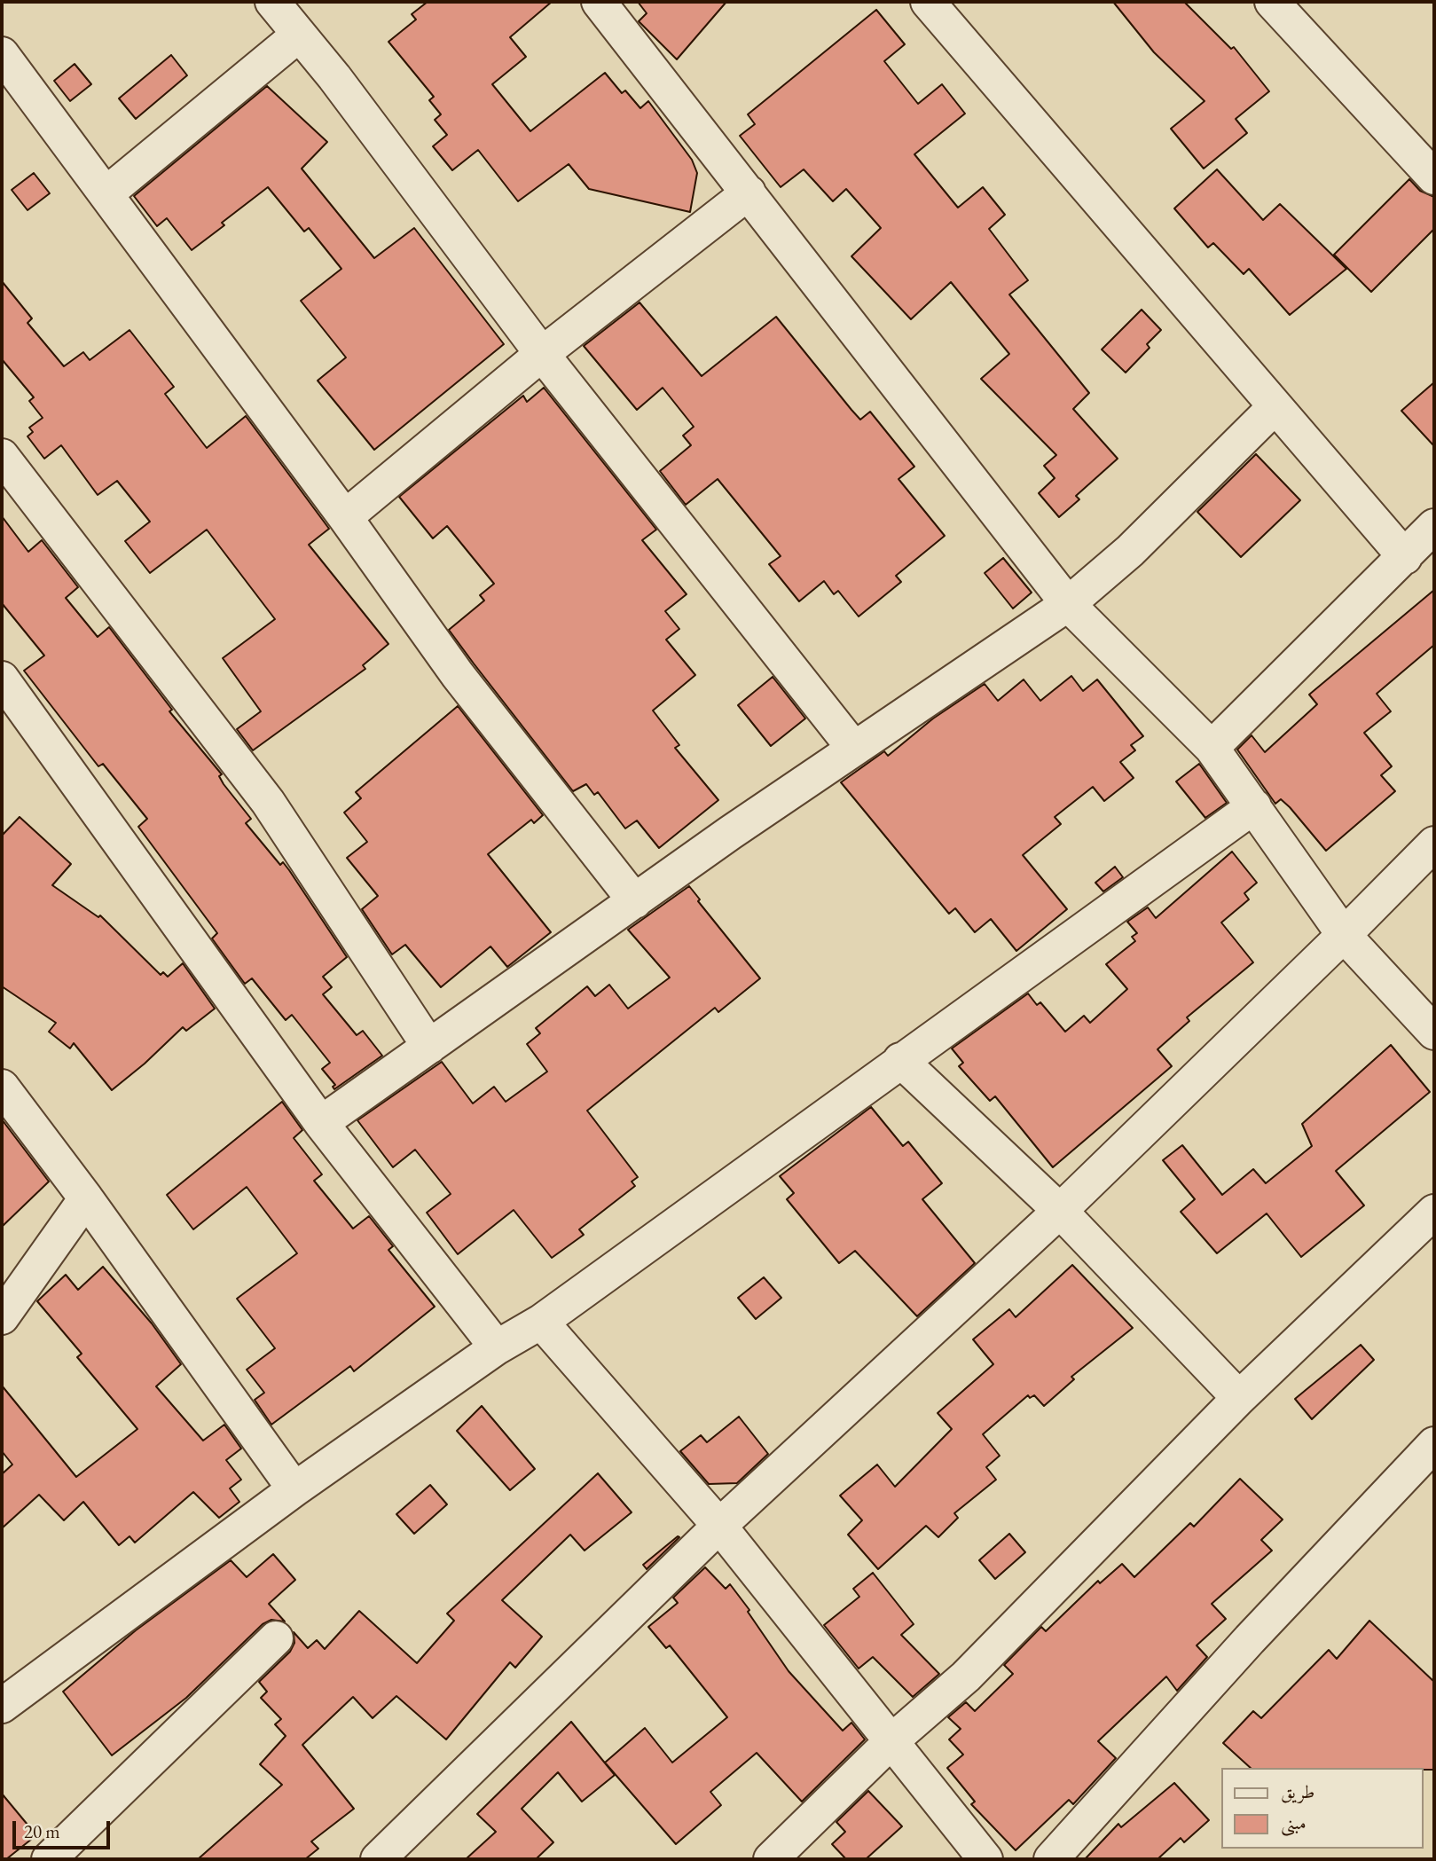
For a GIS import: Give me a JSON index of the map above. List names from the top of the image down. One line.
{"legend":["طريق","مبنى"],"scale_bar":"20 m"}
